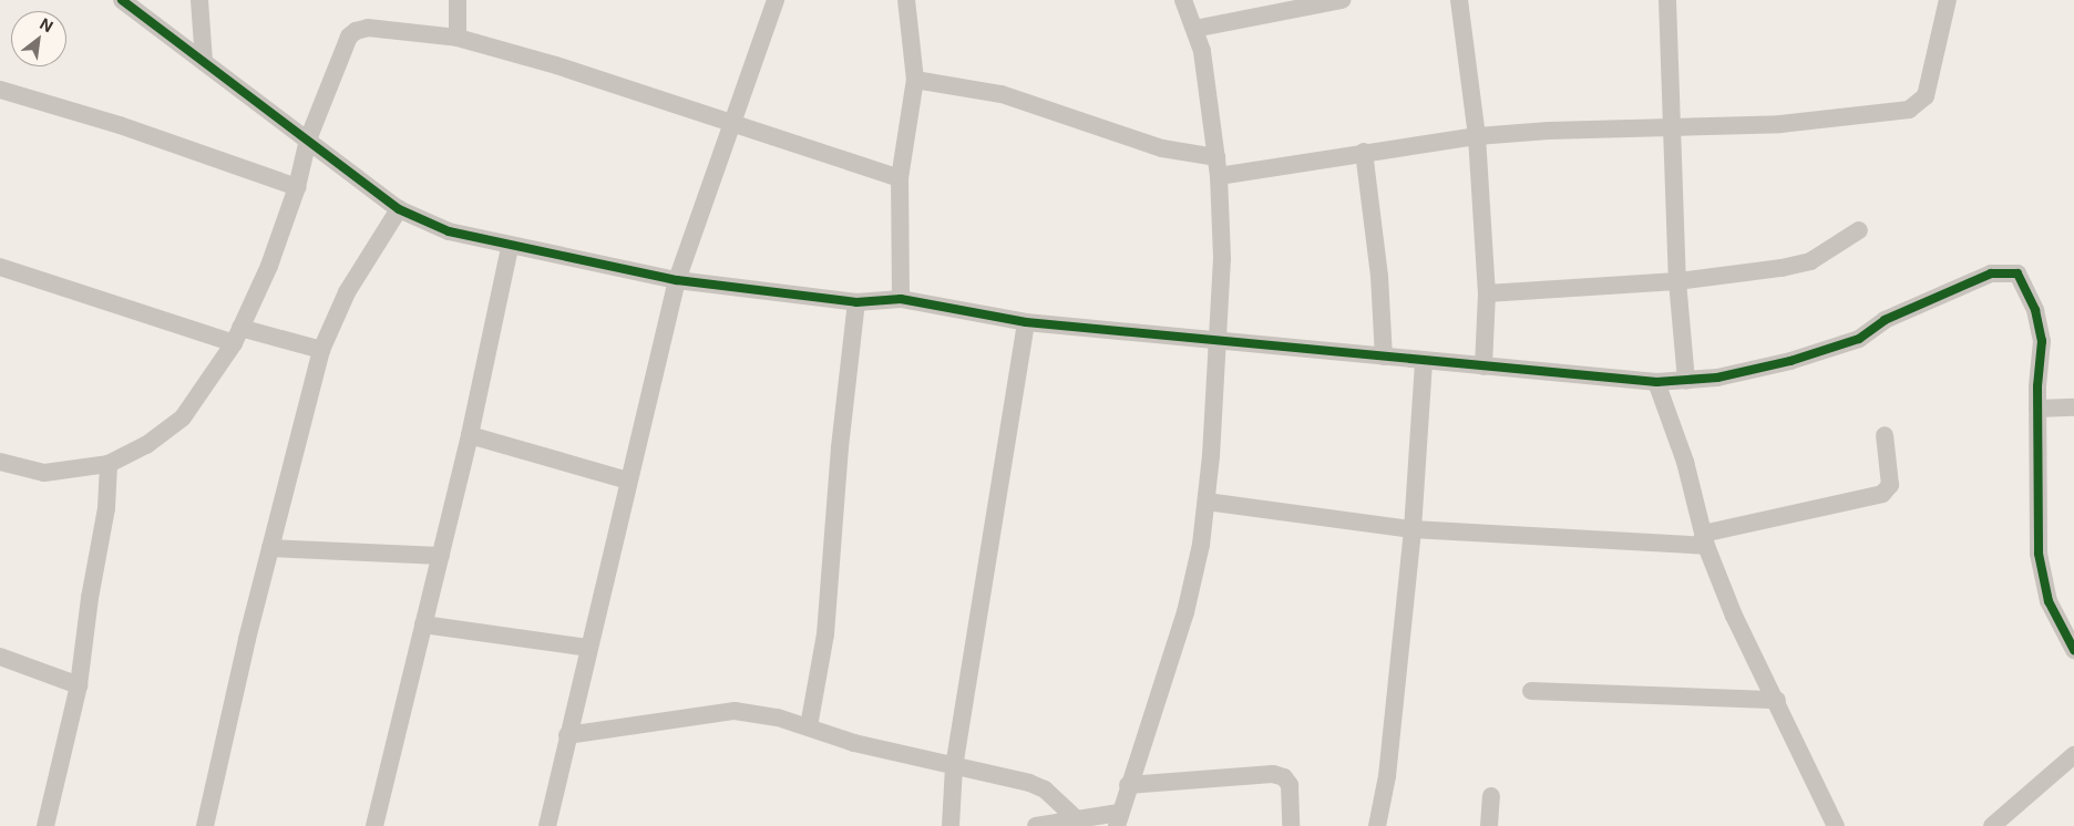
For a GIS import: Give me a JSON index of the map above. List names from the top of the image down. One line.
{"north":"top right"}
